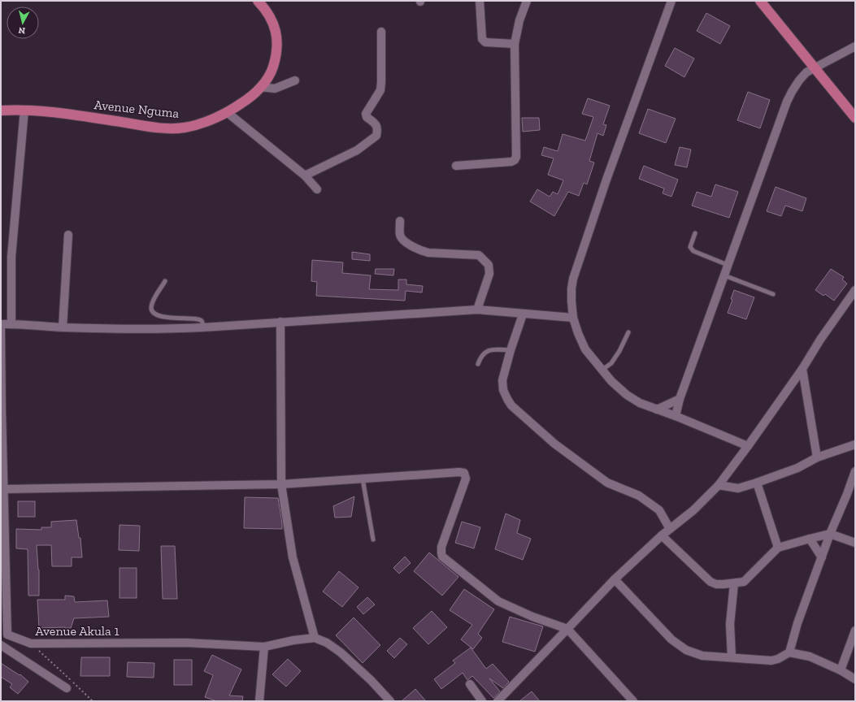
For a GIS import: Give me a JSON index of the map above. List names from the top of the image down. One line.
{"streets":{"main road":["Avenue Nguma"],"street":["Avenue Akula 1"]},"north":"bottom"}
